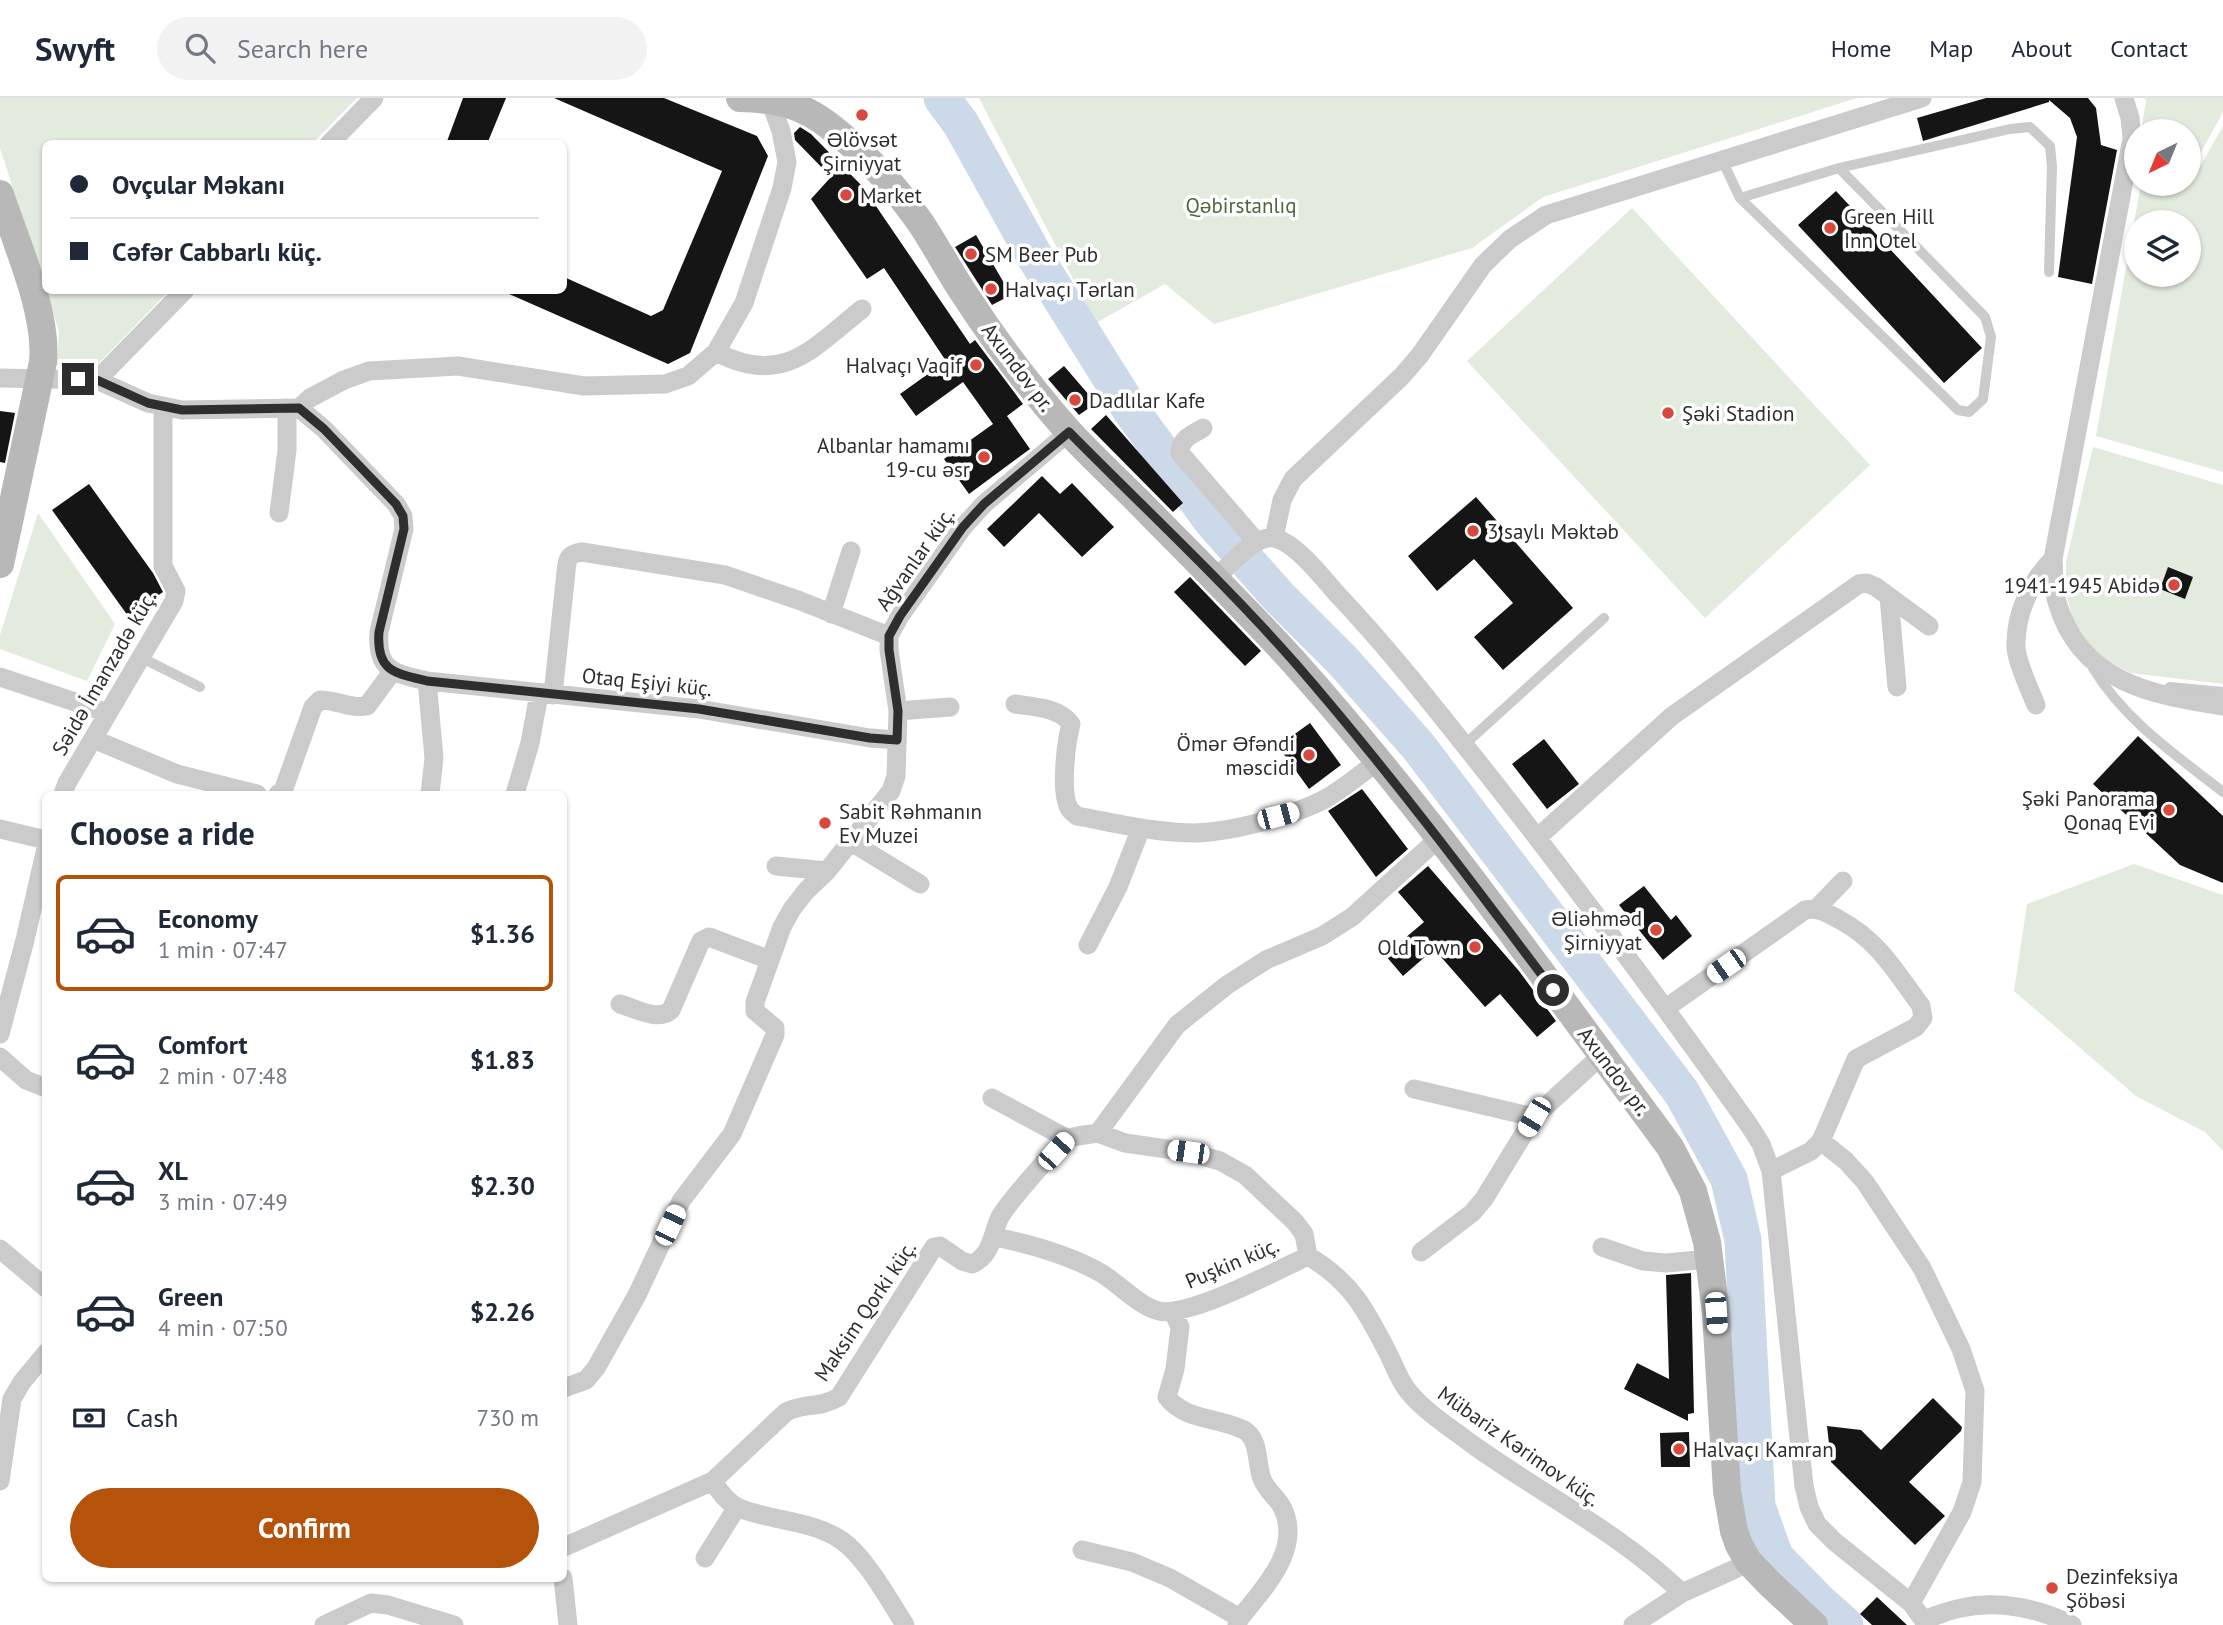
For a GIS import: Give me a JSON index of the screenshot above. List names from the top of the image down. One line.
{"streets":{"street":["Axundov pr.","Ağvanlar küç.","Səidə İmanzadə küç.","Otaq Eşiyi küç.","Puşkin küç.","Maksim Qorki küç.","Mübariz Kərimov küç."]},"crossings":[["Axundov pr.","Ağvanlar küç."],["Ağvanlar küç.","Otaq Eşiyi küç."],["Puşkin küç.","Maksim Qorki küç."],["Puşkin küç.","Mübariz Kərimov küç."]],"parks":["Qəbirstanlıq"],"places":["Əlövsət Şirniyyat","Market","Green Hill Inn Otel","SM Beer Pub","Halvaçı Tərlan","Halvaçı Vaqif","Dadlılar Kafe","Şəki Stadion","Albanlar hamamı 19-cu əsr","3 saylı Məktəb","1941-1945 Abidə","Ömər Əfəndi məscidi","Şəki Panorama Qonaq Evi","Sabit Rəhmanın Ev Muzei","Əliəhməd Şirniyyat","Old Town","Halvaçı Kamran","Dezinfeksiya Şöbəsi"],"north":"bottom left","page":{"header":"Swyft","search":"Search here","nav":["Home","Map","About","Contact"],"banner":["Ovçular Məkanı","Cəfər Cabbarlı küç."],"heading":"Choose a ride","list":[{"name":"Economy","note":"1 min · 07:47","value":"$1.36"},{"name":"Comfort","note":"2 min · 07:48","value":"$1.83"},{"name":"XL","note":"3 min · 07:49","value":"$2.30"},{"name":"Green","note":"4 min · 07:50","value":"$2.26"}],"pay":["Cash","730 m"],"buttons":"Confirm"}}
